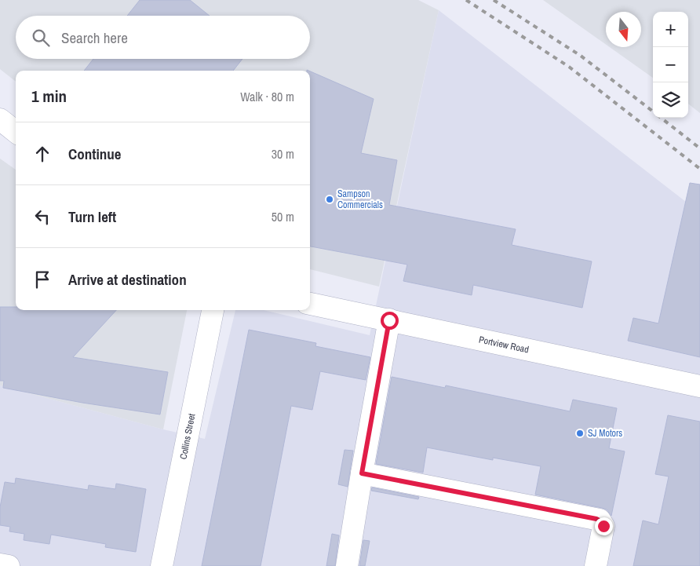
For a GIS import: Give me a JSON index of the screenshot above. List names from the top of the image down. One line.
{"streets":{"street":["Portview Road","Collins Street"]},"places":["Sampson Commercials","SJ Motors"],"north":"bottom","page":{"map_buttons":["+","−"],"search":"Search here","heading":["1 min","Walk · 80 m"],"list":[["Continue","30 m"],["Turn left","50 m"],"Arrive at destination"]}}
